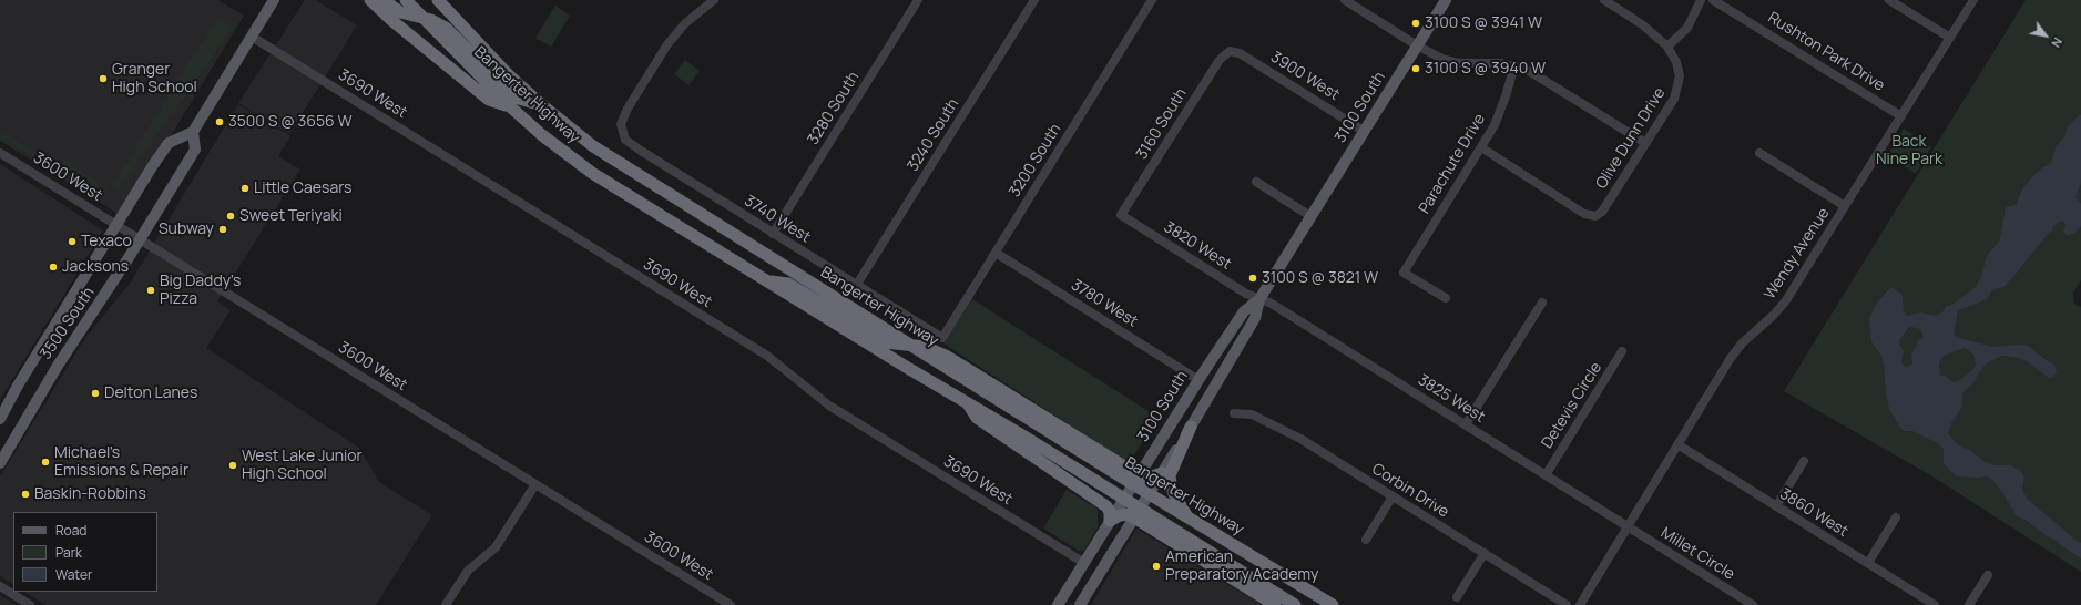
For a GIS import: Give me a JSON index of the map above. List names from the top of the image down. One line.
{"streets":{"highway":["Bangerter Highway"],"main road":["3100 South","3500 South"],"street":["Rushton Park Drive","3900 West","3690 West","3280 South","3160 South","3240 South","Olive Dunn Drive","3200 South","Parachute Drive","3600 West","3740 West","3820 West","Wendy Avenue","3780 West","3825 West","Detevis Circle","Corbin Drive","3860 West","Millet Circle"]},"crossings":[["Rushton Park Drive","Wendy Avenue"],["3900 West","3100 South"],["3900 West","3160 South"],["3690 West","3100 South"],["Bangerter Highway","3100 South"],["3100 South","3820 West"],["3100 South","3780 West"],["3100 South","3825 West"],["3280 South","3740 West"],["3160 South","3820 West"],["3240 South","3740 West"],["Olive Dunn Drive","Parachute Drive"],["3200 South","3740 West"],["3200 South","3780 West"],["3600 West","3500 South"],["3820 West","3825 West"],["Wendy Avenue","3825 West"],["Wendy Avenue","3860 West"],["Wendy Avenue","Millet Circle"],["3825 West","Detevis Circle"],["3825 West","Millet Circle"]],"parks":["Back Nine Park"],"places":["3100 S @ 3941 W","3100 S @ 3940 W","Granger High School","3500 S @ 3656 W","Little Caesars","Sweet Teriyaki","Subway","Texaco","Jacksons","3100 S @ 3821 W","Big Daddy's Pizza","Delton Lanes","Michael's Emissions & Repair","West Lake Junior High School","Baskin-Robbins","American Preparatory Academy"],"legend":["Road","Park","Water"],"north":"bottom right"}
